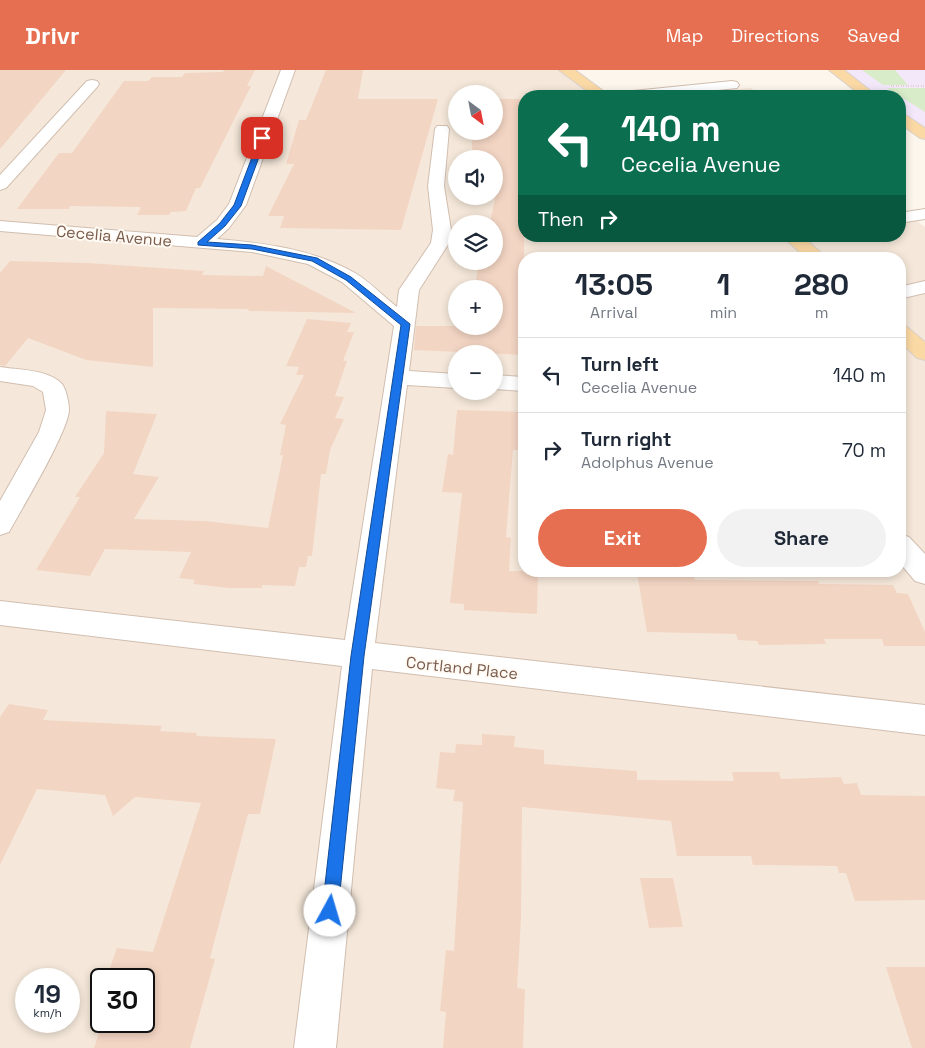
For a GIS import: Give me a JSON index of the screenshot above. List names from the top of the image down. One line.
{"streets":{"street":["Cecelia Avenue","Cortland Place"]},"north":"bottom right","page":{"header":"Drivr","nav":["Map","Directions","Saved"],"map_buttons":["+","−"],"turn":["140 m","Cecelia Avenue"],"then":"Then","eta":["13:05","Arrival","1","min","280","m"],"list":[{"name":"Turn left","note":"Cecelia Avenue","value":"140 m"},{"name":"Turn right","note":"Adolphus Avenue","value":"70 m"}],"buttons":["Exit","Share"],"speed":"19 km/h","limit":"30"}}
